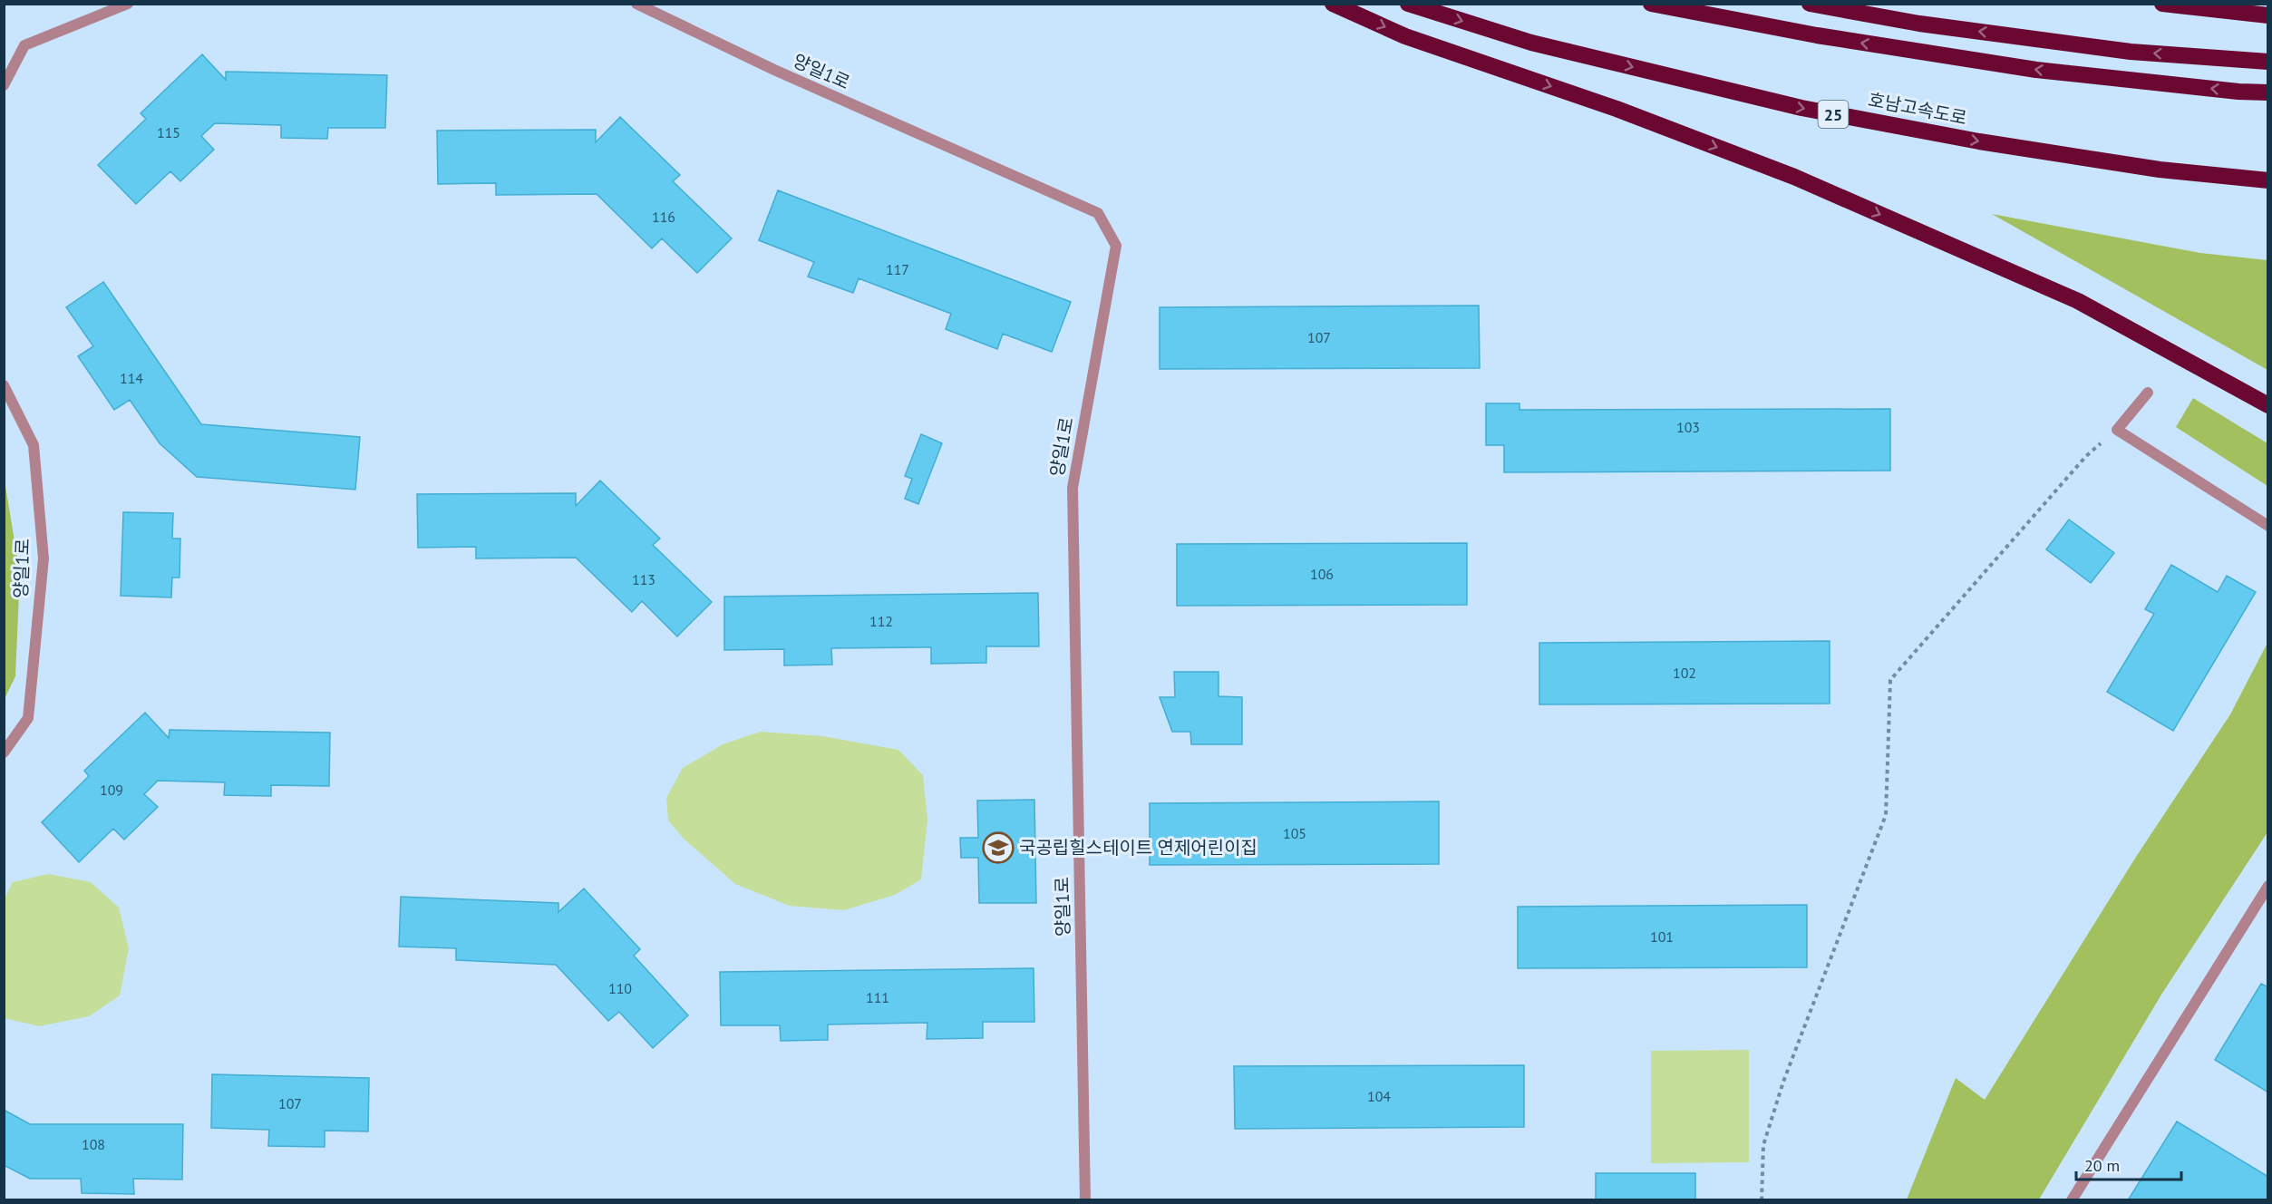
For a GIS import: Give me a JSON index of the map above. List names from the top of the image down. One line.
{"streets":{"highway":["호남고속도로","25"],"street":["양일1로"]},"places":{"school or university":["국공립힐스테이트 연제어린이집"]},"house_numbers":["115","116","117","107","114","103","106","113","112","102","109","105","101","110","111","104","107","108"],"scale_bar":"20 m"}
